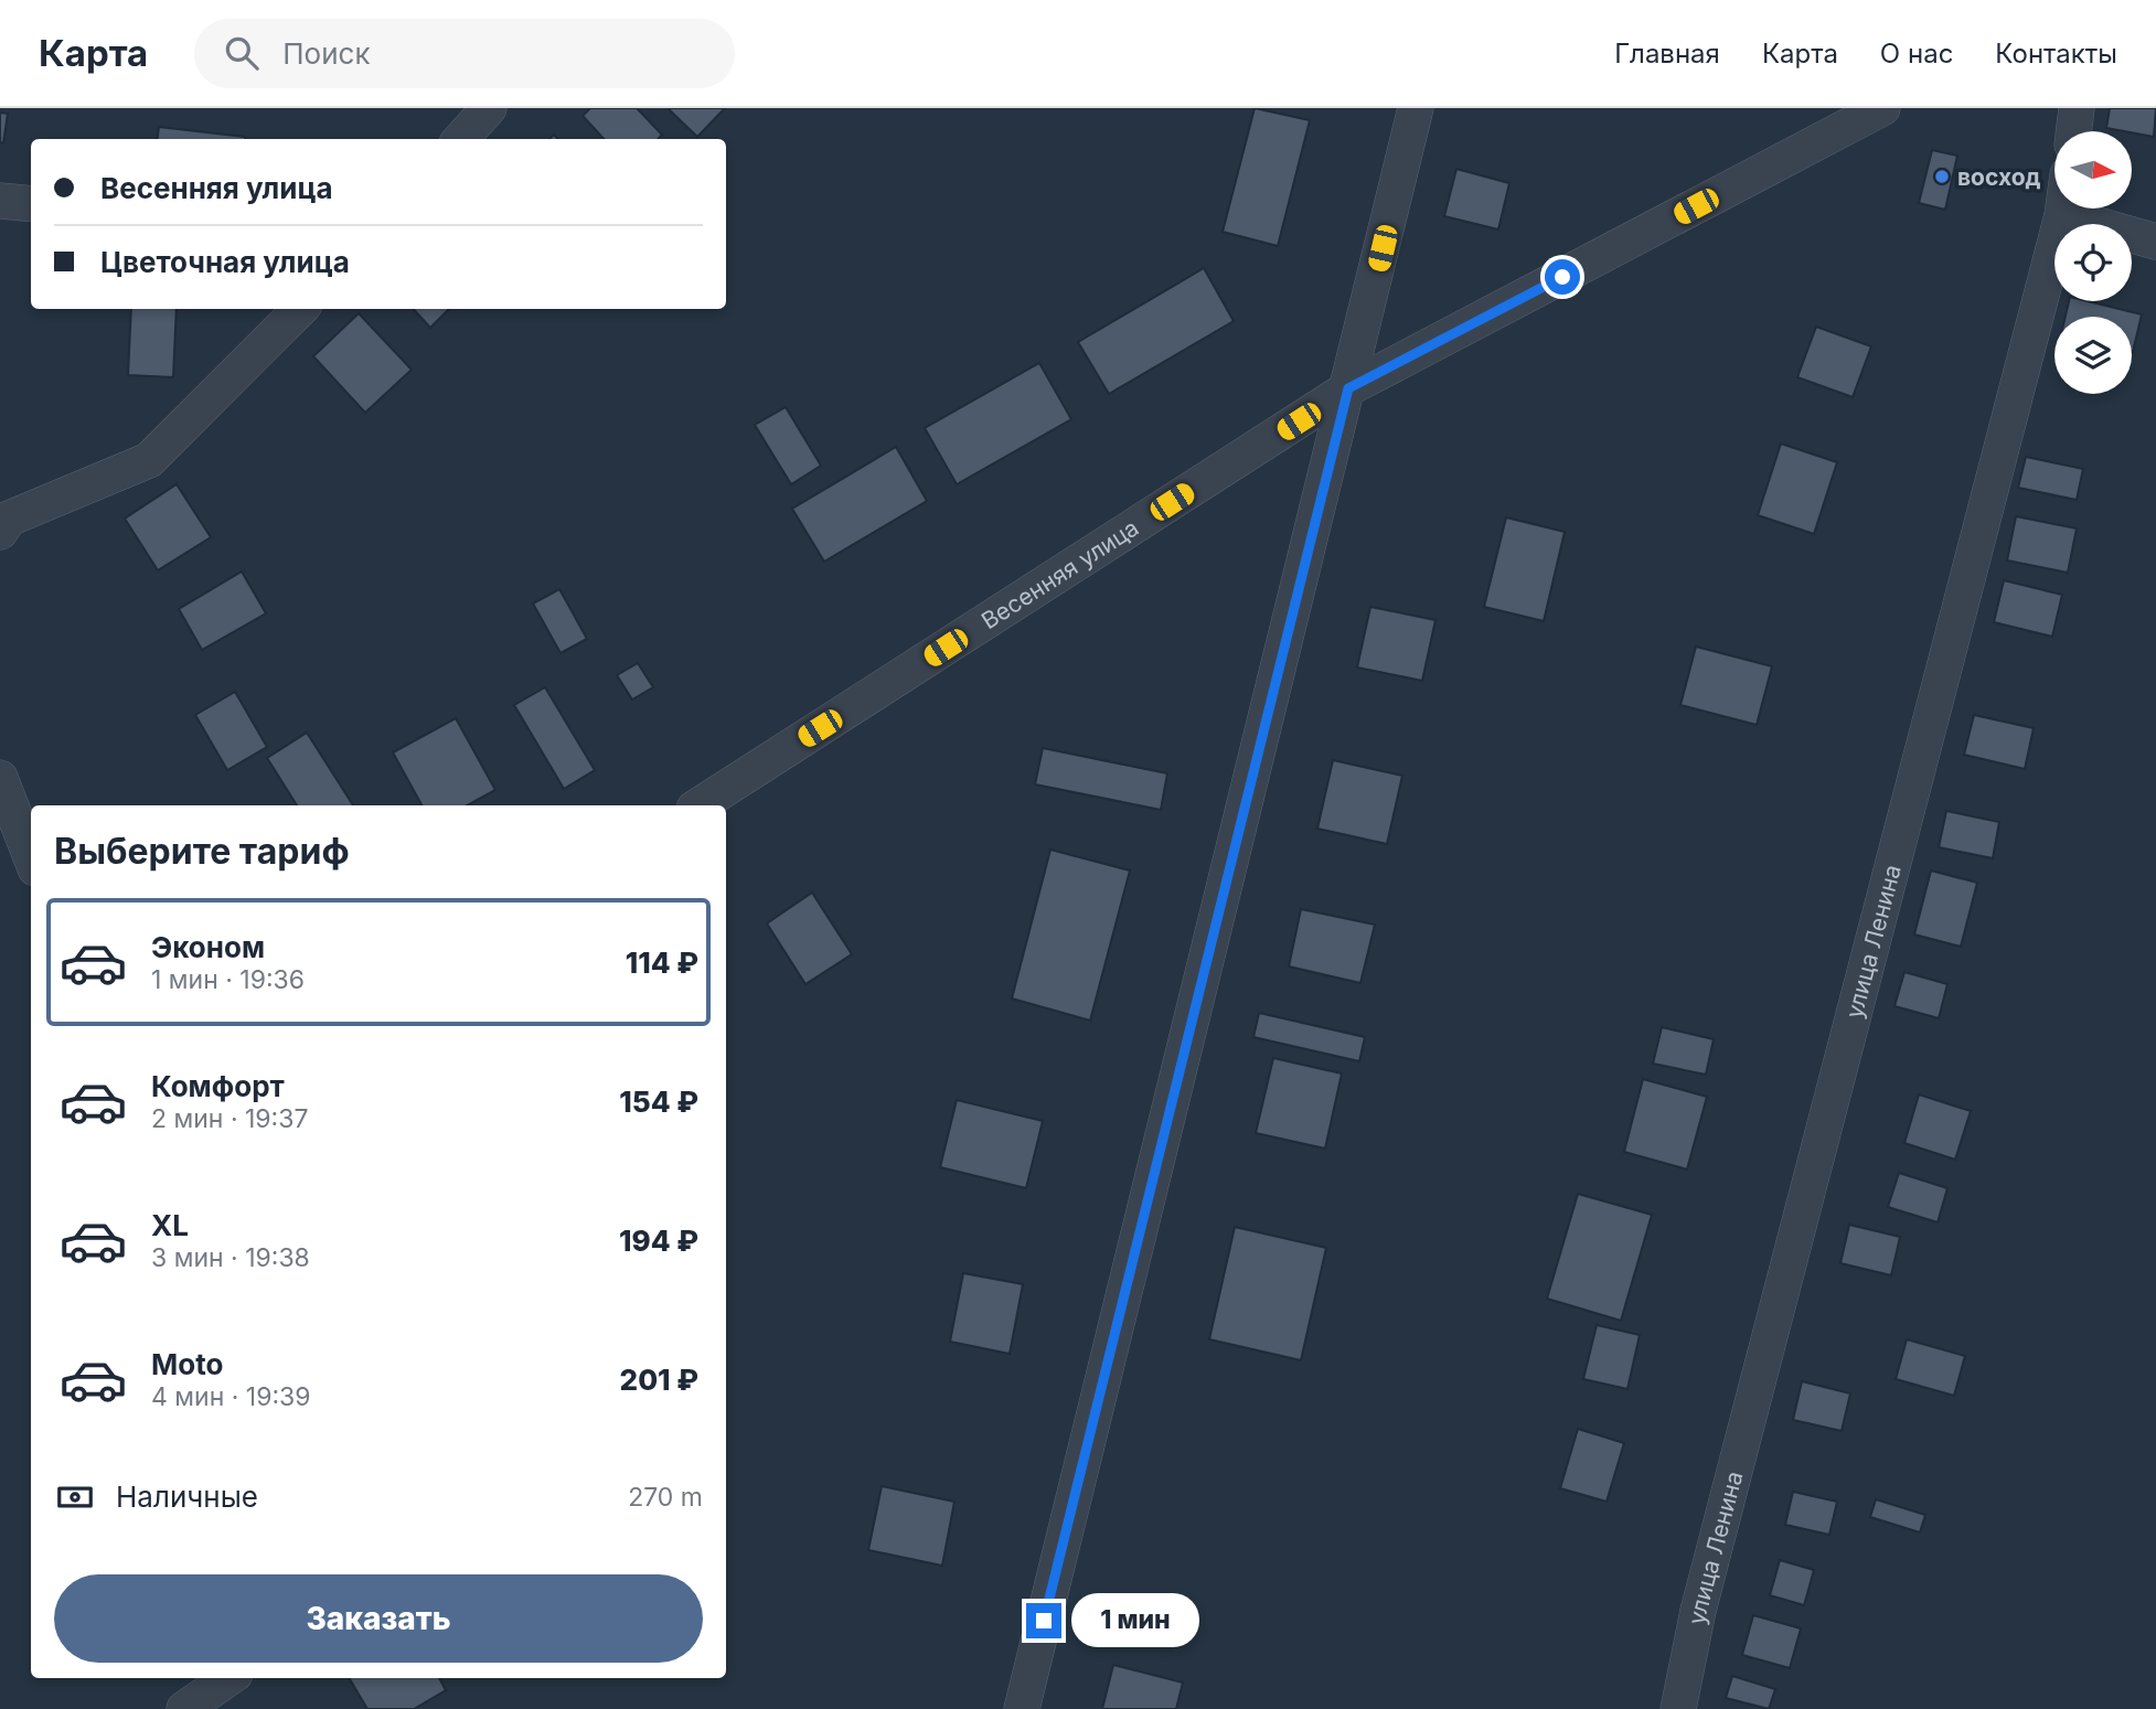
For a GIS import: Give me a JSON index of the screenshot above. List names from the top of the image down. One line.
{"streets":{"street":["Весенняя улица","улица Ленина"]},"places":["восход"],"north":"right","page":{"header":"Карта","search":"Поиск","nav":["Главная","Карта","О нас","Контакты"],"banner":["Весенняя улица","Цветочная улица"],"heading":"Выберите тариф","list":[{"name":"Эконом","note":"1 мин · 19:36","value":"114 ₽"},{"name":"Комфорт","note":"2 мин · 19:37","value":"154 ₽"},{"name":"XL","note":"3 мин · 19:38","value":"194 ₽"},{"name":"Moto","note":"4 мин · 19:39","value":"201 ₽"}],"pay":["Наличные","270 m"],"buttons":"Заказать","bubble":"1 мин"}}
